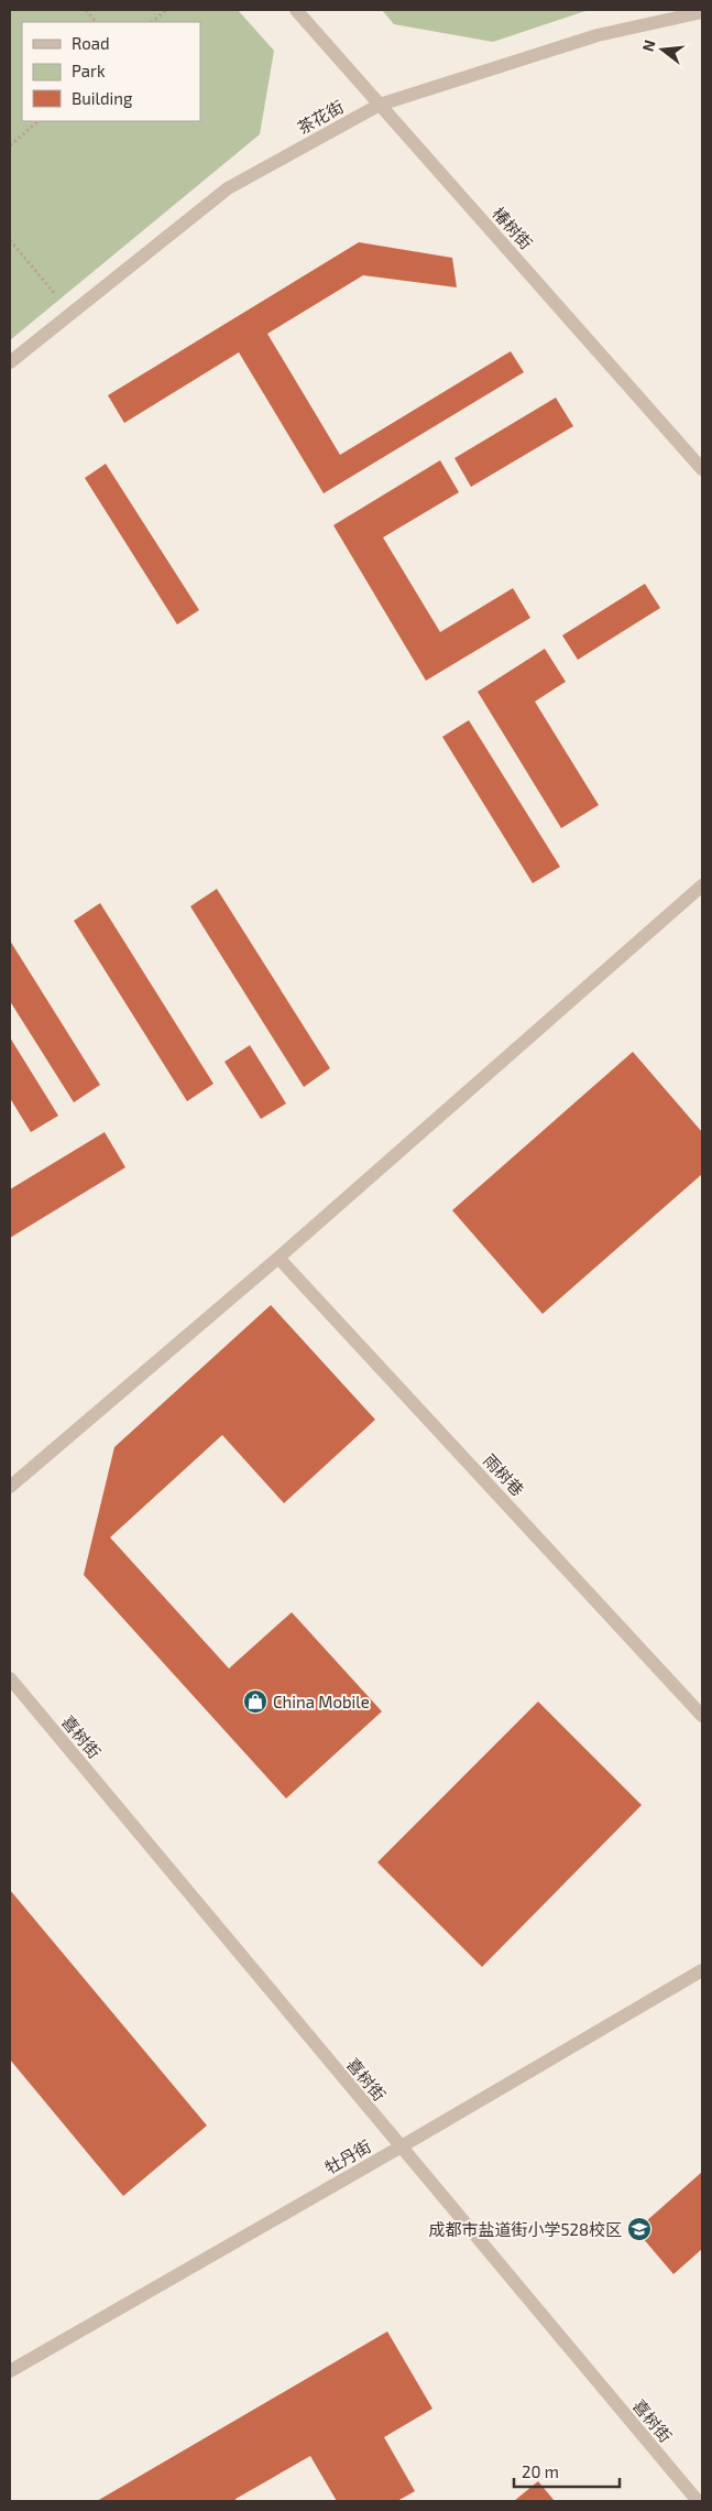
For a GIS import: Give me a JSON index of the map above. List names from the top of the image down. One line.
{"streets":{"street":["茶花街","椿树街","雨树巷","喜树街","牡丹街"]},"crossings":[["茶花街","椿树街"],["喜树街","牡丹街"]],"places":{"shop":["China Mobile"],"school or university":["成都市盐道街小学528校区"]},"legend":["Road","Park","Building"],"scale_bar":"20 m","north":"left"}
